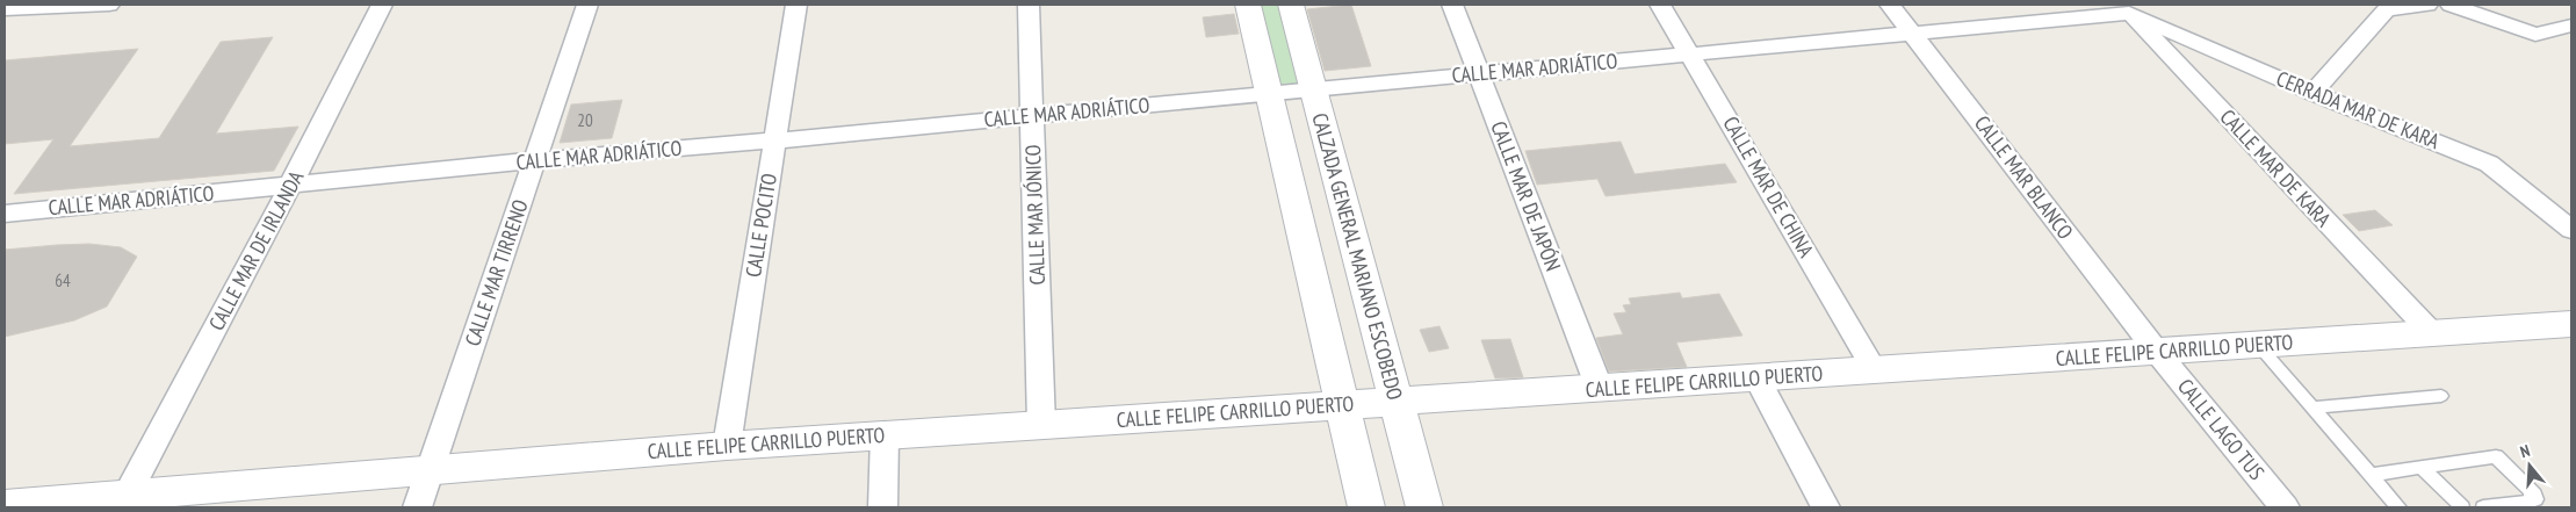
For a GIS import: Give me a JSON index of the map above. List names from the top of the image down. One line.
{"streets":{"street":["CALLE MAR ADRIÁTICO","CERRADA MAR DE KARA","CALLE MAR DE KARA","CALLE MAR BLANCO","CALLE MAR DE CHINA","CALLE MAR DE JAPÓN","CALLE MAR JÓNICO","CALLE POCITO","CALLE MAR DE IRLANDA","CALZADA GENERAL MARIANO ESCOBEDO","CALLE MAR TIRRENO","CALLE FELIPE CARRILLO PUERTO","CALLE LAGO TUS"]},"crossings":[["CALLE MAR ADRIÁTICO","CERRADA MAR DE KARA"],["CALLE MAR ADRIÁTICO","CALLE MAR DE KARA"],["CALLE MAR ADRIÁTICO","CALLE MAR BLANCO"],["CALLE MAR ADRIÁTICO","CALLE MAR DE CHINA"],["CALLE MAR ADRIÁTICO","CALLE MAR DE JAPÓN"],["CALLE MAR ADRIÁTICO","CALLE MAR JÓNICO"],["CALLE MAR ADRIÁTICO","CALLE POCITO"],["CALLE MAR ADRIÁTICO","CALLE MAR DE IRLANDA"],["CALLE MAR ADRIÁTICO","CALZADA GENERAL MARIANO ESCOBEDO"],["CALLE MAR ADRIÁTICO","CALLE MAR TIRRENO"],["CERRADA MAR DE KARA","CALLE MAR DE KARA"],["CALLE MAR DE KARA","CALLE FELIPE CARRILLO PUERTO"],["CALLE MAR BLANCO","CALLE FELIPE CARRILLO PUERTO"],["CALLE MAR BLANCO","CALLE LAGO TUS"],["CALLE MAR DE CHINA","CALLE FELIPE CARRILLO PUERTO"],["CALLE MAR DE JAPÓN","CALLE FELIPE CARRILLO PUERTO"],["CALLE MAR JÓNICO","CALLE FELIPE CARRILLO PUERTO"],["CALLE POCITO","CALLE FELIPE CARRILLO PUERTO"],["CALLE MAR DE IRLANDA","CALLE FELIPE CARRILLO PUERTO"],["CALZADA GENERAL MARIANO ESCOBEDO","CALLE FELIPE CARRILLO PUERTO"],["CALLE MAR TIRRENO","CALLE FELIPE CARRILLO PUERTO"],["CALLE FELIPE CARRILLO PUERTO","CALLE LAGO TUS"]],"house_numbers":["20","64"],"north":"top"}
